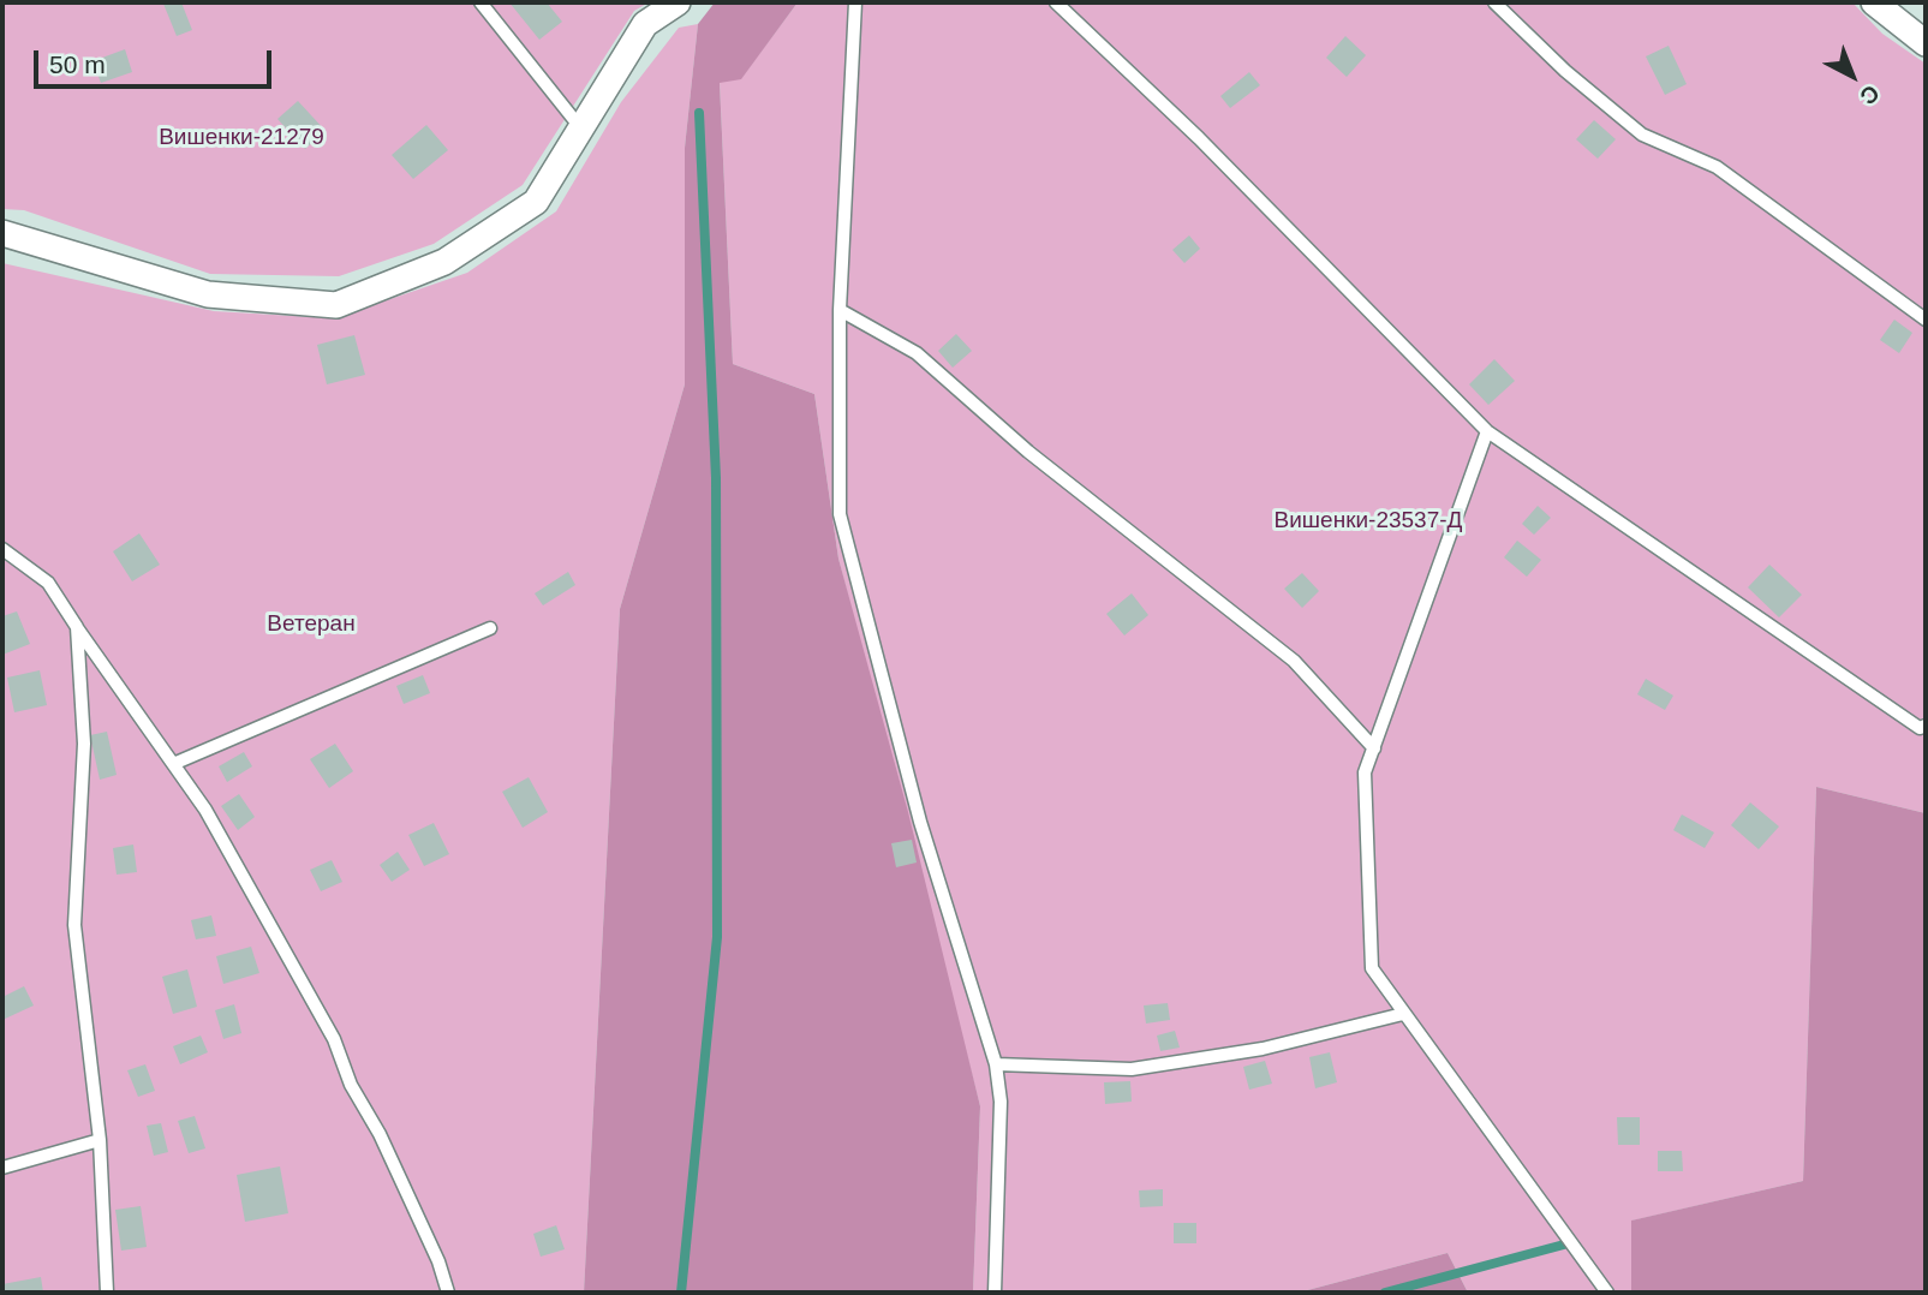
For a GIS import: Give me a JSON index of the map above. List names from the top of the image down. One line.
{"parks":["Вишенки-21279","Вишенки-23537-Д","Ветеран"],"scale_bar":"50 m","north":"bottom right"}
